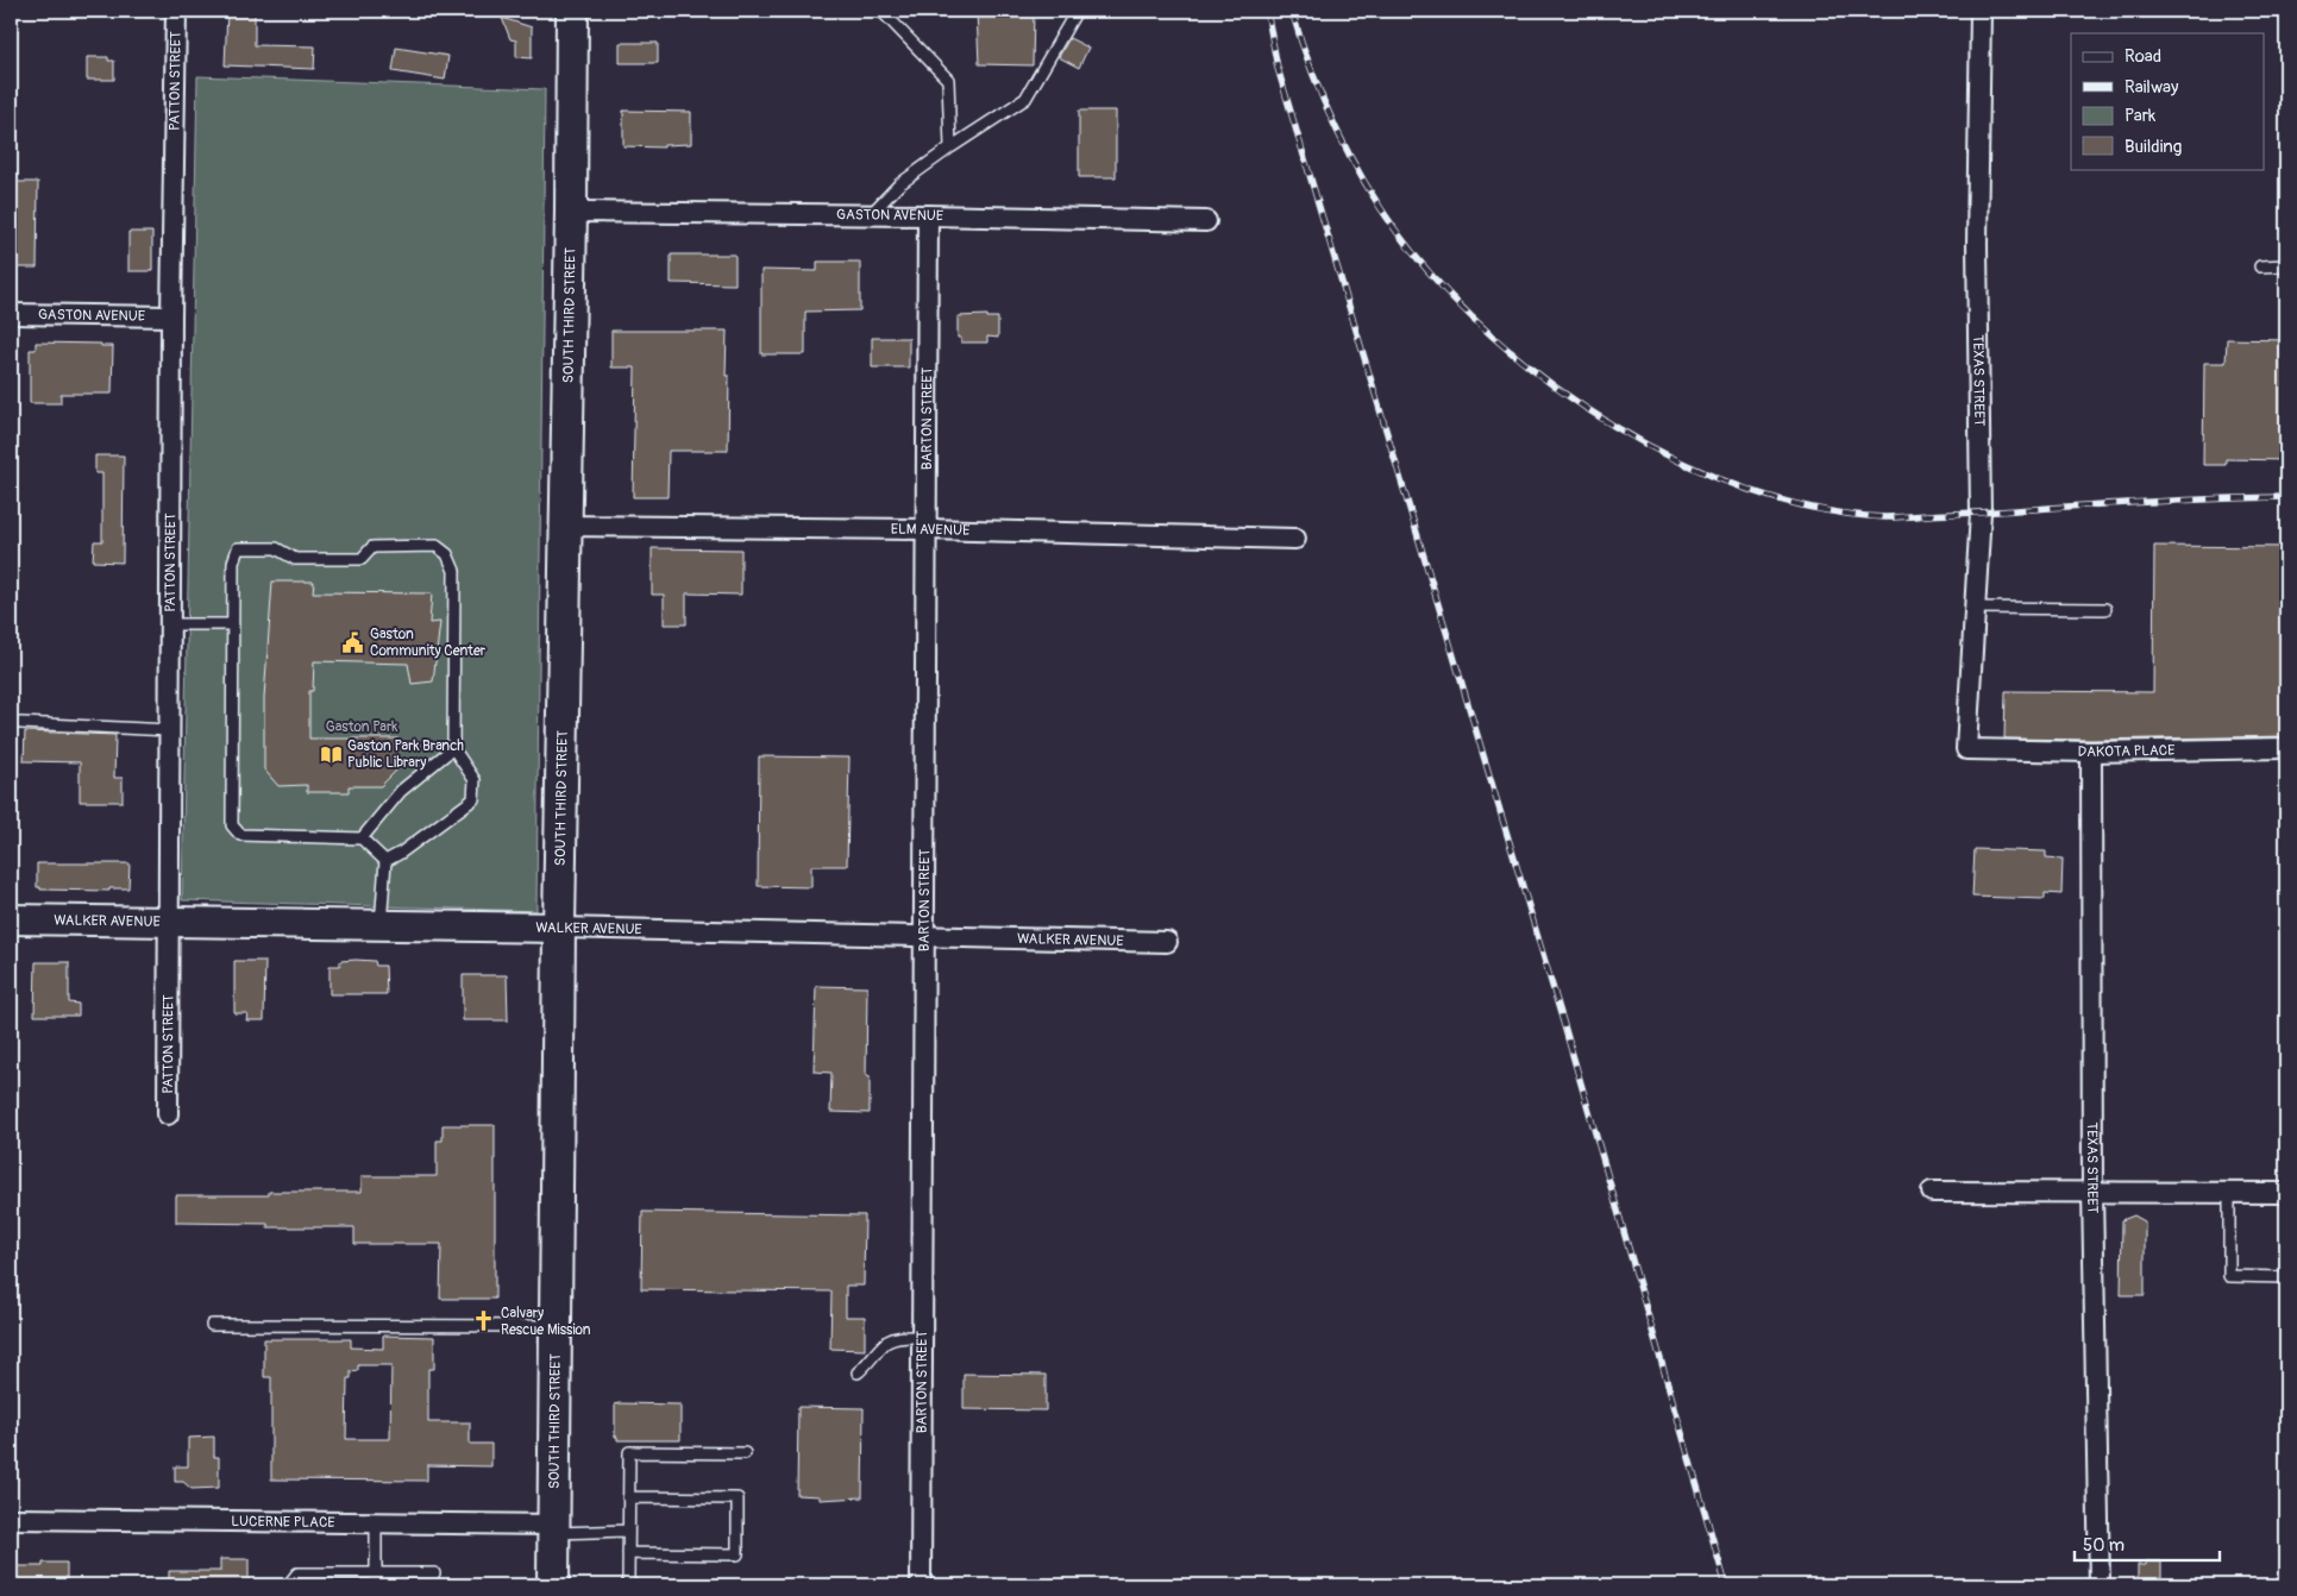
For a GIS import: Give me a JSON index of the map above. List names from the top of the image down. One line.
{"streets":{"main road":["SOUTH THIRD STREET"],"street":["PATTON STREET","GASTON AVENUE","TEXAS STREET","BARTON STREET","ELM AVENUE","DAKOTA PLACE","WALKER AVENUE","LUCERNE PLACE"]},"crossings":[["PATTON STREET","GASTON AVENUE"],["PATTON STREET","WALKER AVENUE"],["GASTON AVENUE","SOUTH THIRD STREET"],["GASTON AVENUE","BARTON STREET"],["SOUTH THIRD STREET","ELM AVENUE"],["SOUTH THIRD STREET","WALKER AVENUE"],["SOUTH THIRD STREET","LUCERNE PLACE"],["TEXAS STREET","DAKOTA PLACE"],["BARTON STREET","ELM AVENUE"],["BARTON STREET","WALKER AVENUE"]],"parks":["Gaston Park"],"places":{"public building":["Gaston Community Center"],"library":["Gaston Park Branch Public Library"],"church":["Calvary Rescue Mission"]},"legend":["Road","Railway","Park","Building"],"scale_bar":"50 m"}
